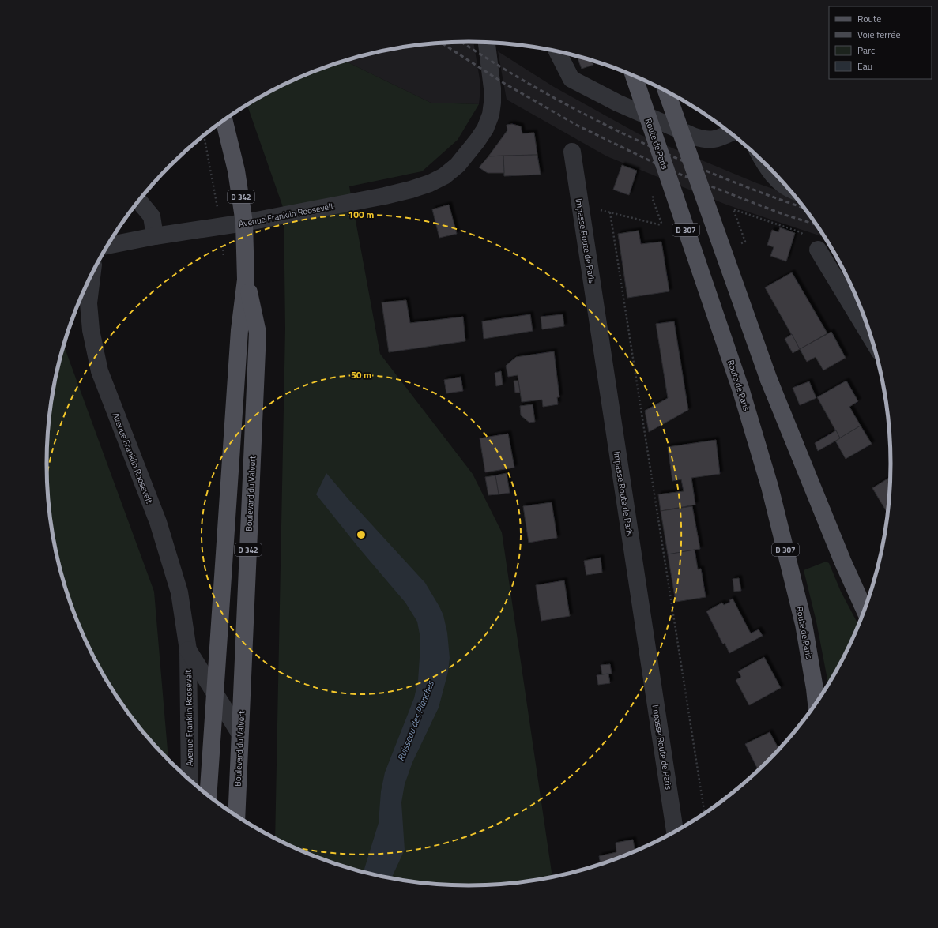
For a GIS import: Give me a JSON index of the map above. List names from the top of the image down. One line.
{"streets":{"main road":["Route de Paris","D 342","D 307","Boulevard du Valvert"],"street":["Avenue Franklin Roosevelt","Impasse Route de Paris"]},"crossings":[["Avenue Franklin Roosevelt","Boulevard du Valvert"]],"water":["Ruisseau des Planches"],"legend":["Route","Voie ferrée","Parc","Eau"],"rings":["100 m","50 m"]}
